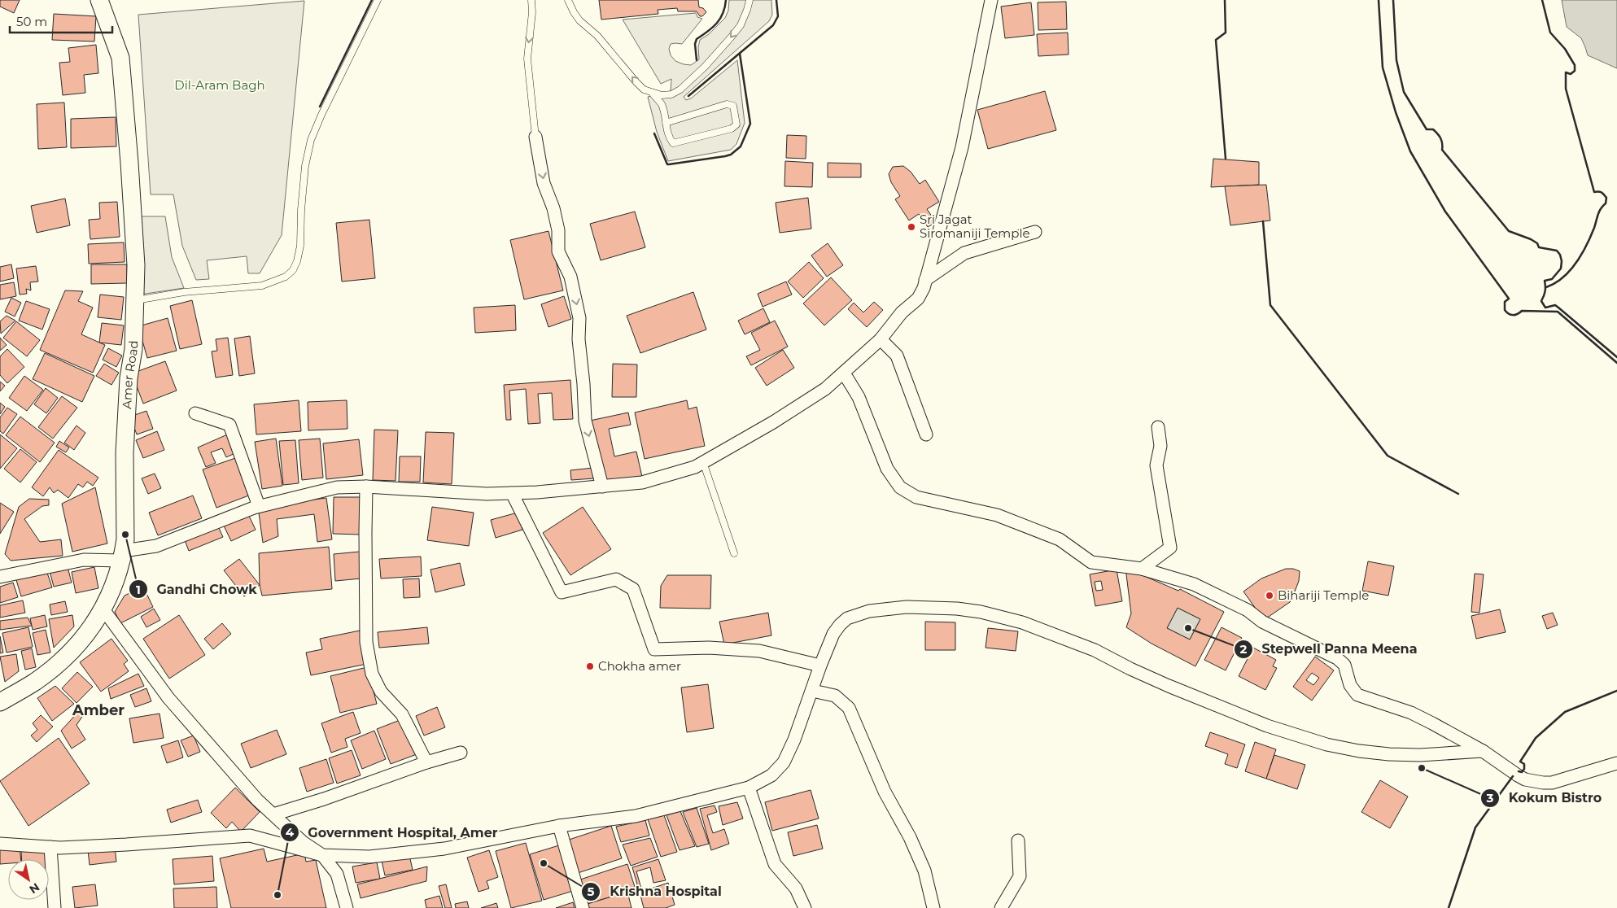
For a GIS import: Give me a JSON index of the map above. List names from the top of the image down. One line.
{"streets":{"main road":["Amer Road"]},"districts":["Amber"],"parks":["Dil-Aram Bagh"],"places":["Sri Jagat Siromaniji Temple","Gandhi Chowk","Bihariji Temple","Stepwell Panna Meena","Chokha amer","Kokum Bistro","Krishna Hospital","Government Hospital, Amer"],"scale_bar":"50 m","north":"bottom right"}
